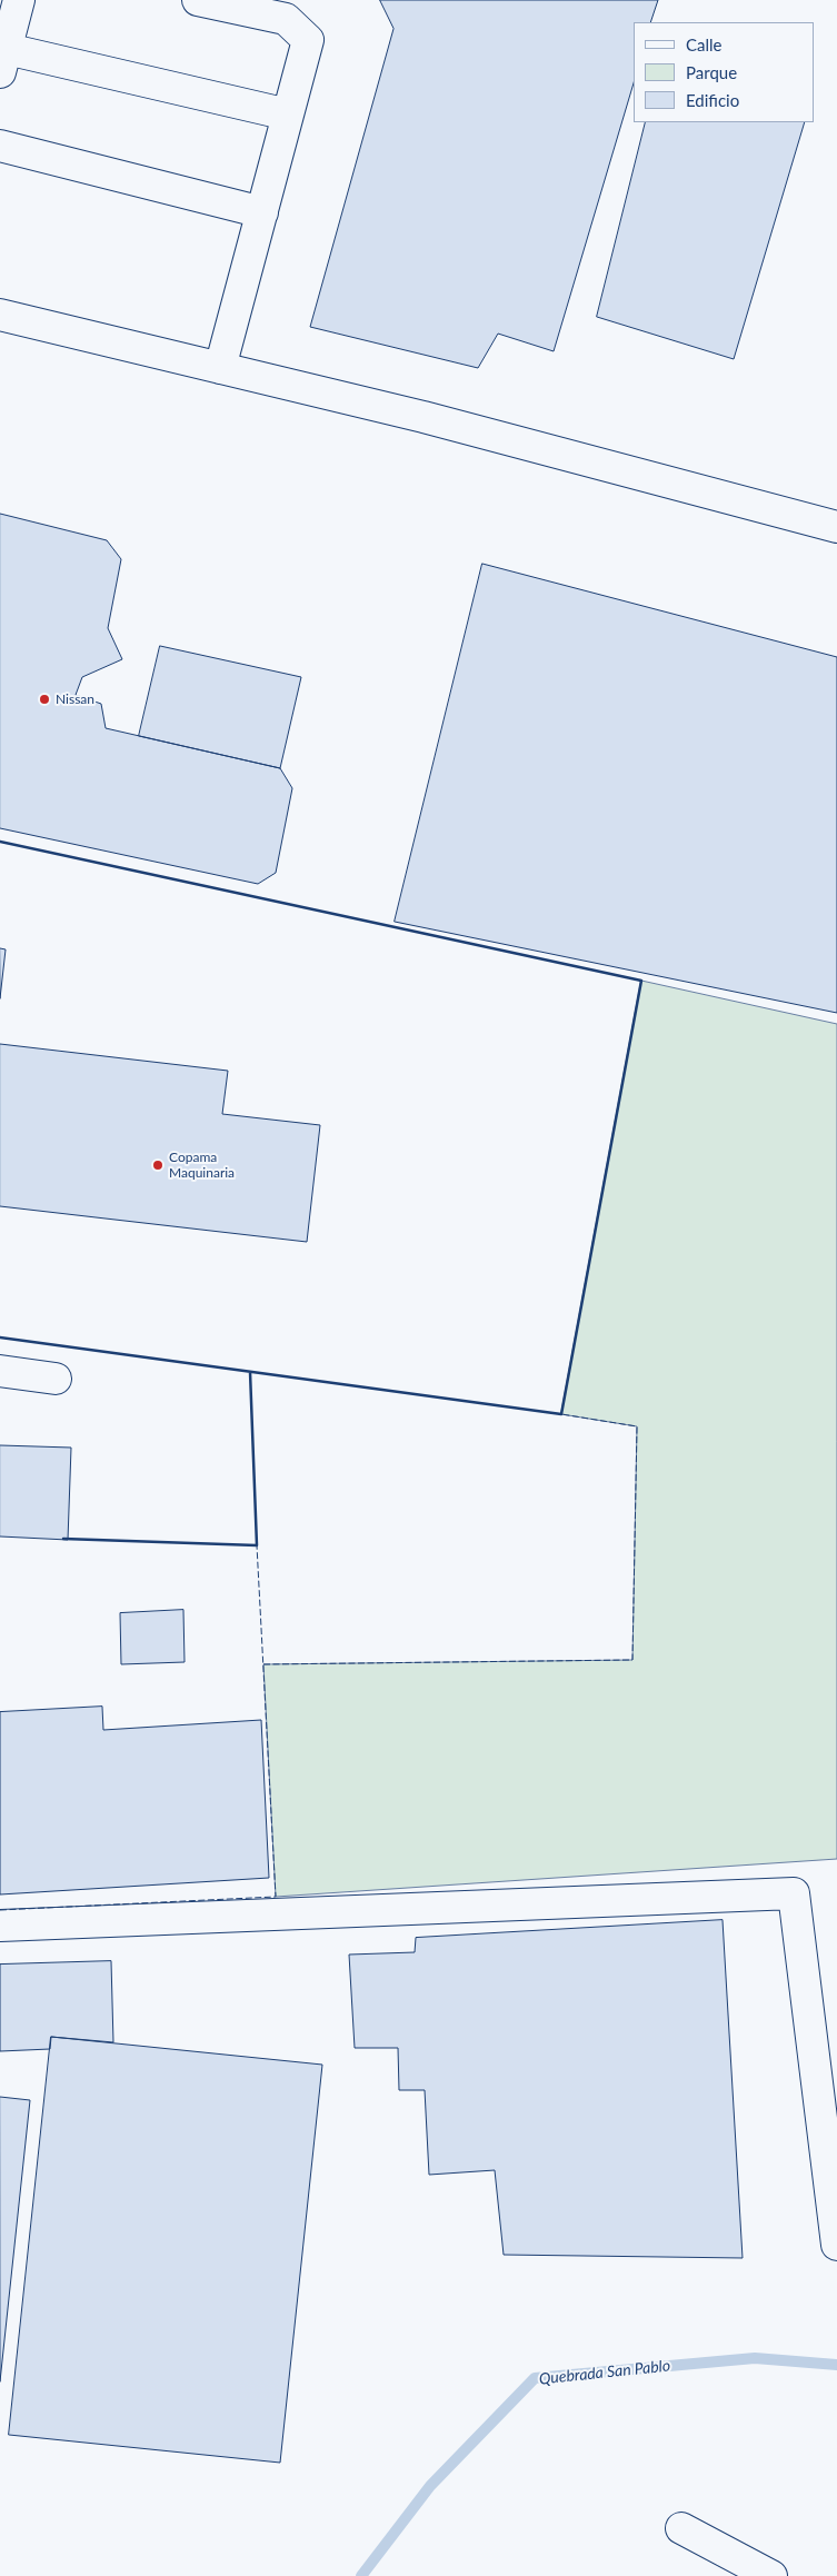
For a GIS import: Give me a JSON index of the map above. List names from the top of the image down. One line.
{"water":["Quebrada San Pablo"],"places":["Nissan","Copama Maquinaria"],"legend":["Calle","Parque","Edificio"]}
